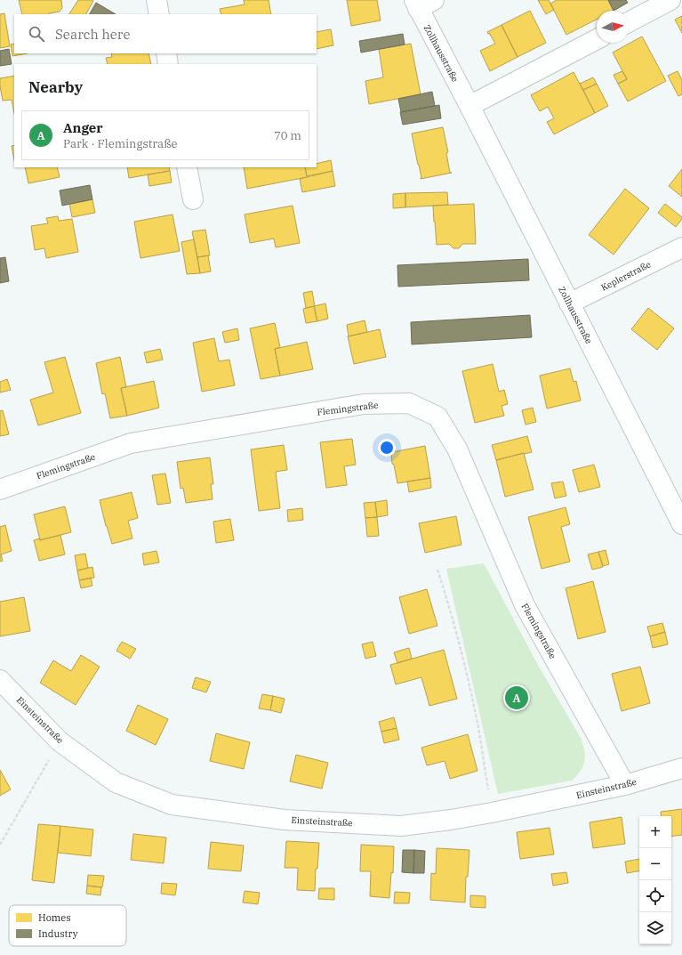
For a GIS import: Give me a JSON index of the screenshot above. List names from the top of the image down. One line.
{"streets":{"street":["Zollhausstraße","Keplerstraße","Flemingstraße","Einsteinstraße"]},"crossings":[["Zollhausstraße","Keplerstraße"],["Flemingstraße","Einsteinstraße"]],"legend":["Homes","Industry"],"north":"right","page":{"search":"Search here","heading":"Nearby","list":[{"mark":"A","name":"Anger","note":"Park · Flemingstraße","value":"70 m"}],"pins":"A","map_buttons":["+","−"]}}
